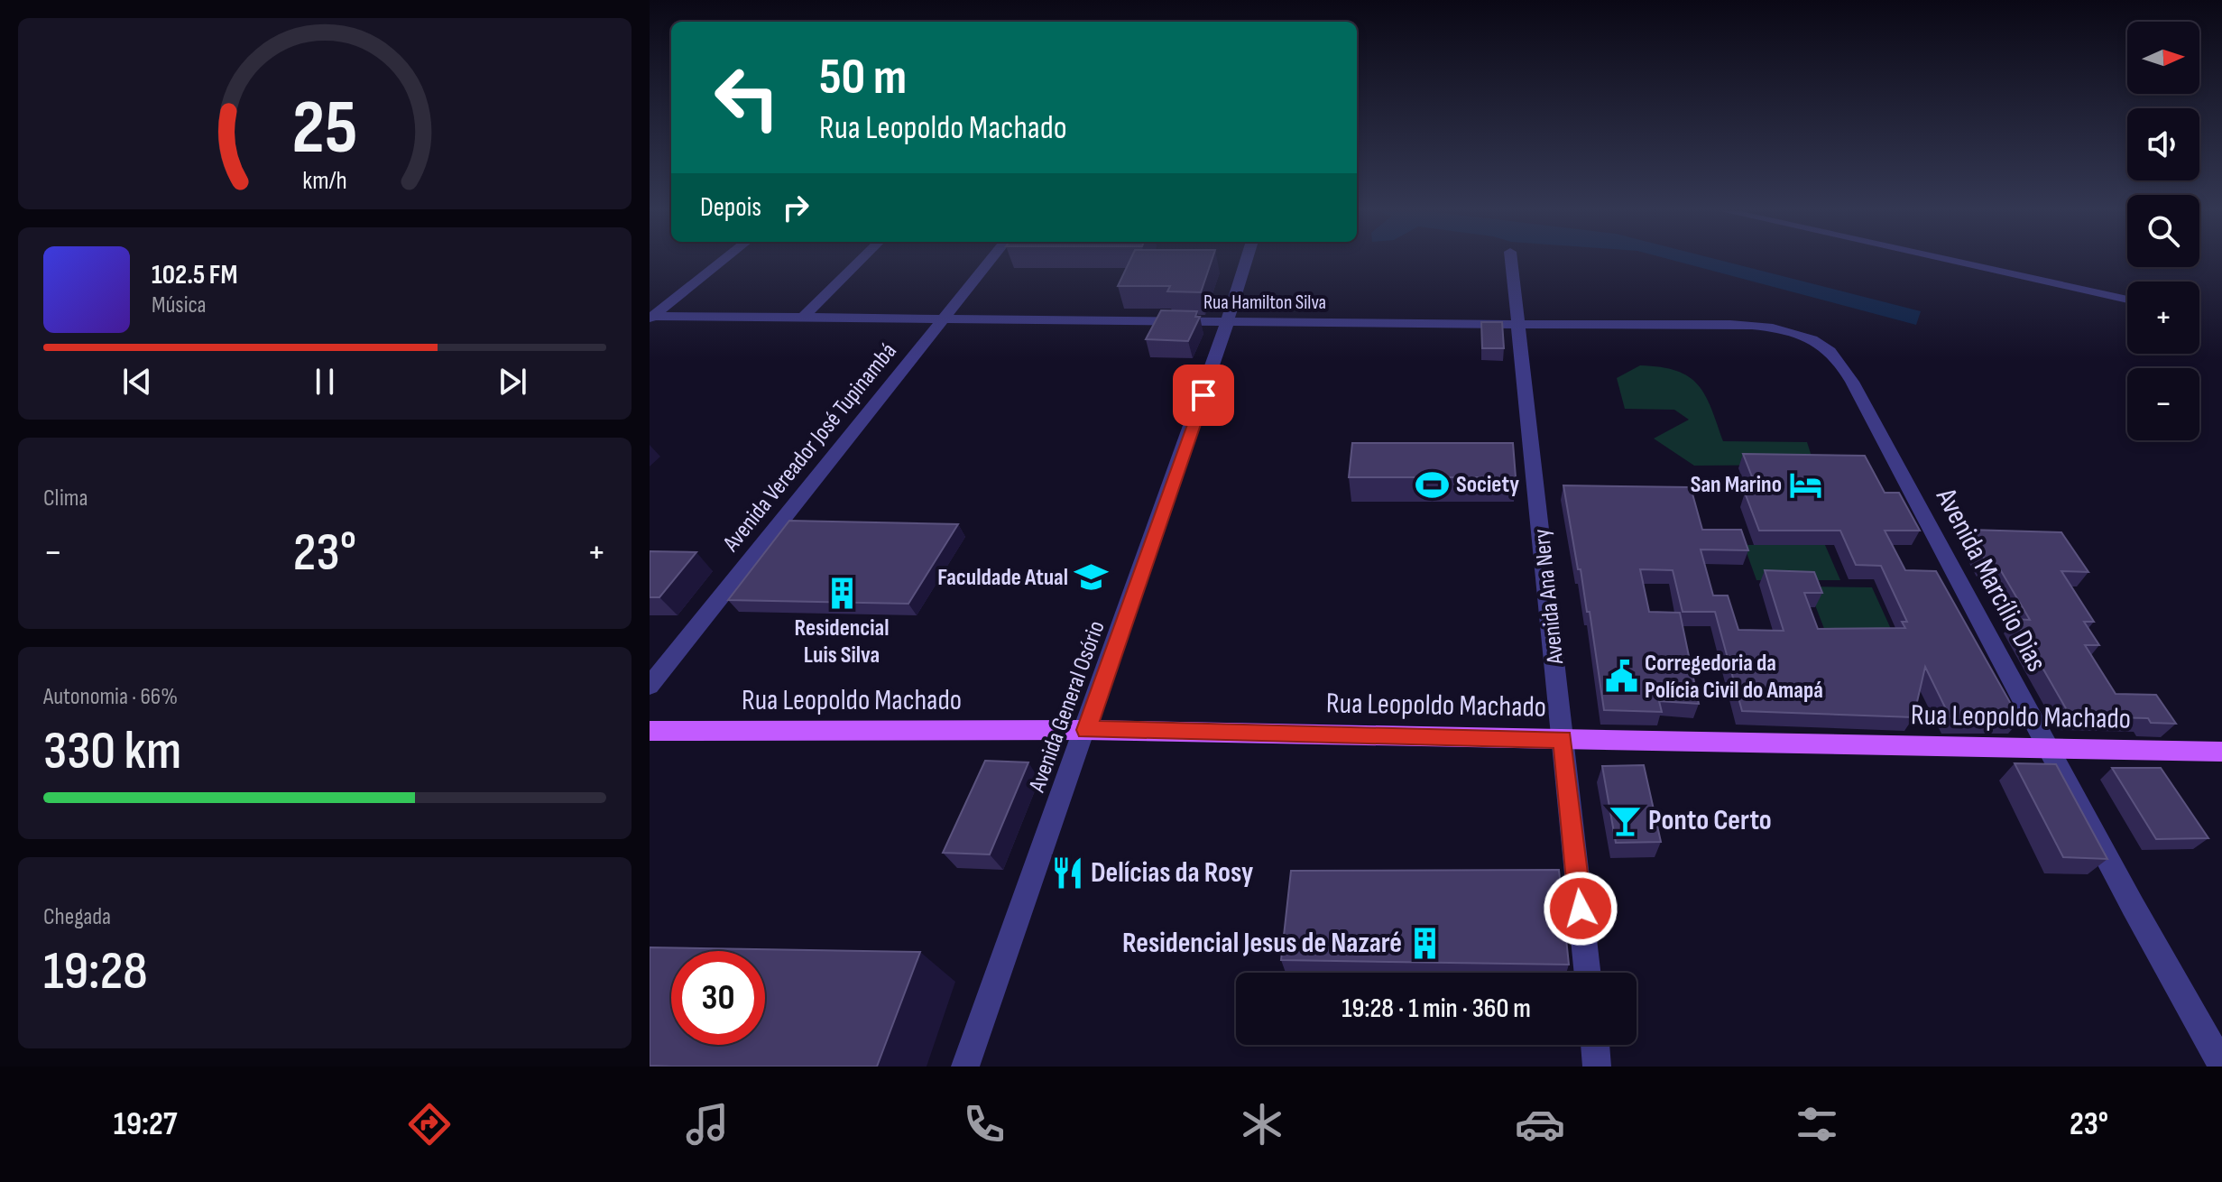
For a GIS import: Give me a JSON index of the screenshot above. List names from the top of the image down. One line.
{"streets":{"main road":["Rua Leopoldo Machado"],"street":["Rua Hamilton Silva","Avenida Vereador José Tupinambá","Avenida Marcílio Dias","Avenida Ana Nery","Avenida General Osório"]},"crossings":[["Rua Hamilton Silva","Avenida Vereador José Tupinambá"],["Rua Hamilton Silva","Avenida Marcílio Dias"],["Rua Hamilton Silva","Avenida Ana Nery"],["Rua Hamilton Silva","Avenida General Osório"],["Avenida Marcílio Dias","Rua Leopoldo Machado"],["Avenida Ana Nery","Rua Leopoldo Machado"],["Rua Leopoldo Machado","Avenida General Osório"]],"places":{"sports":["Society"],"hotel":["San Marino"],"school or university":["Faculdade Atual"],"building":["Residencial Luis Silva","Residencial Jesus de Nazaré"],"public building":["Corregedoria da Polícia Civil do Amapá"],"bar":["Ponto Certo"],"restaurant":["Delícias da Rosy"]},"north":"right","page":{"map_buttons":["+","−"],"turn":["50 m","Rua Leopoldo Machado"],"then":"Depois","song":["102.5 FM","Música"],"tile":["Clima",["Autonomia · 66%","330 km"],["Chegada","19:28"]],"heat":["−","23°","+"],"limit":"30","trip":"19:28 · 1 min · 360 m","tabs":["19:27","23°"],"gauge":["25","km/h"]}}
